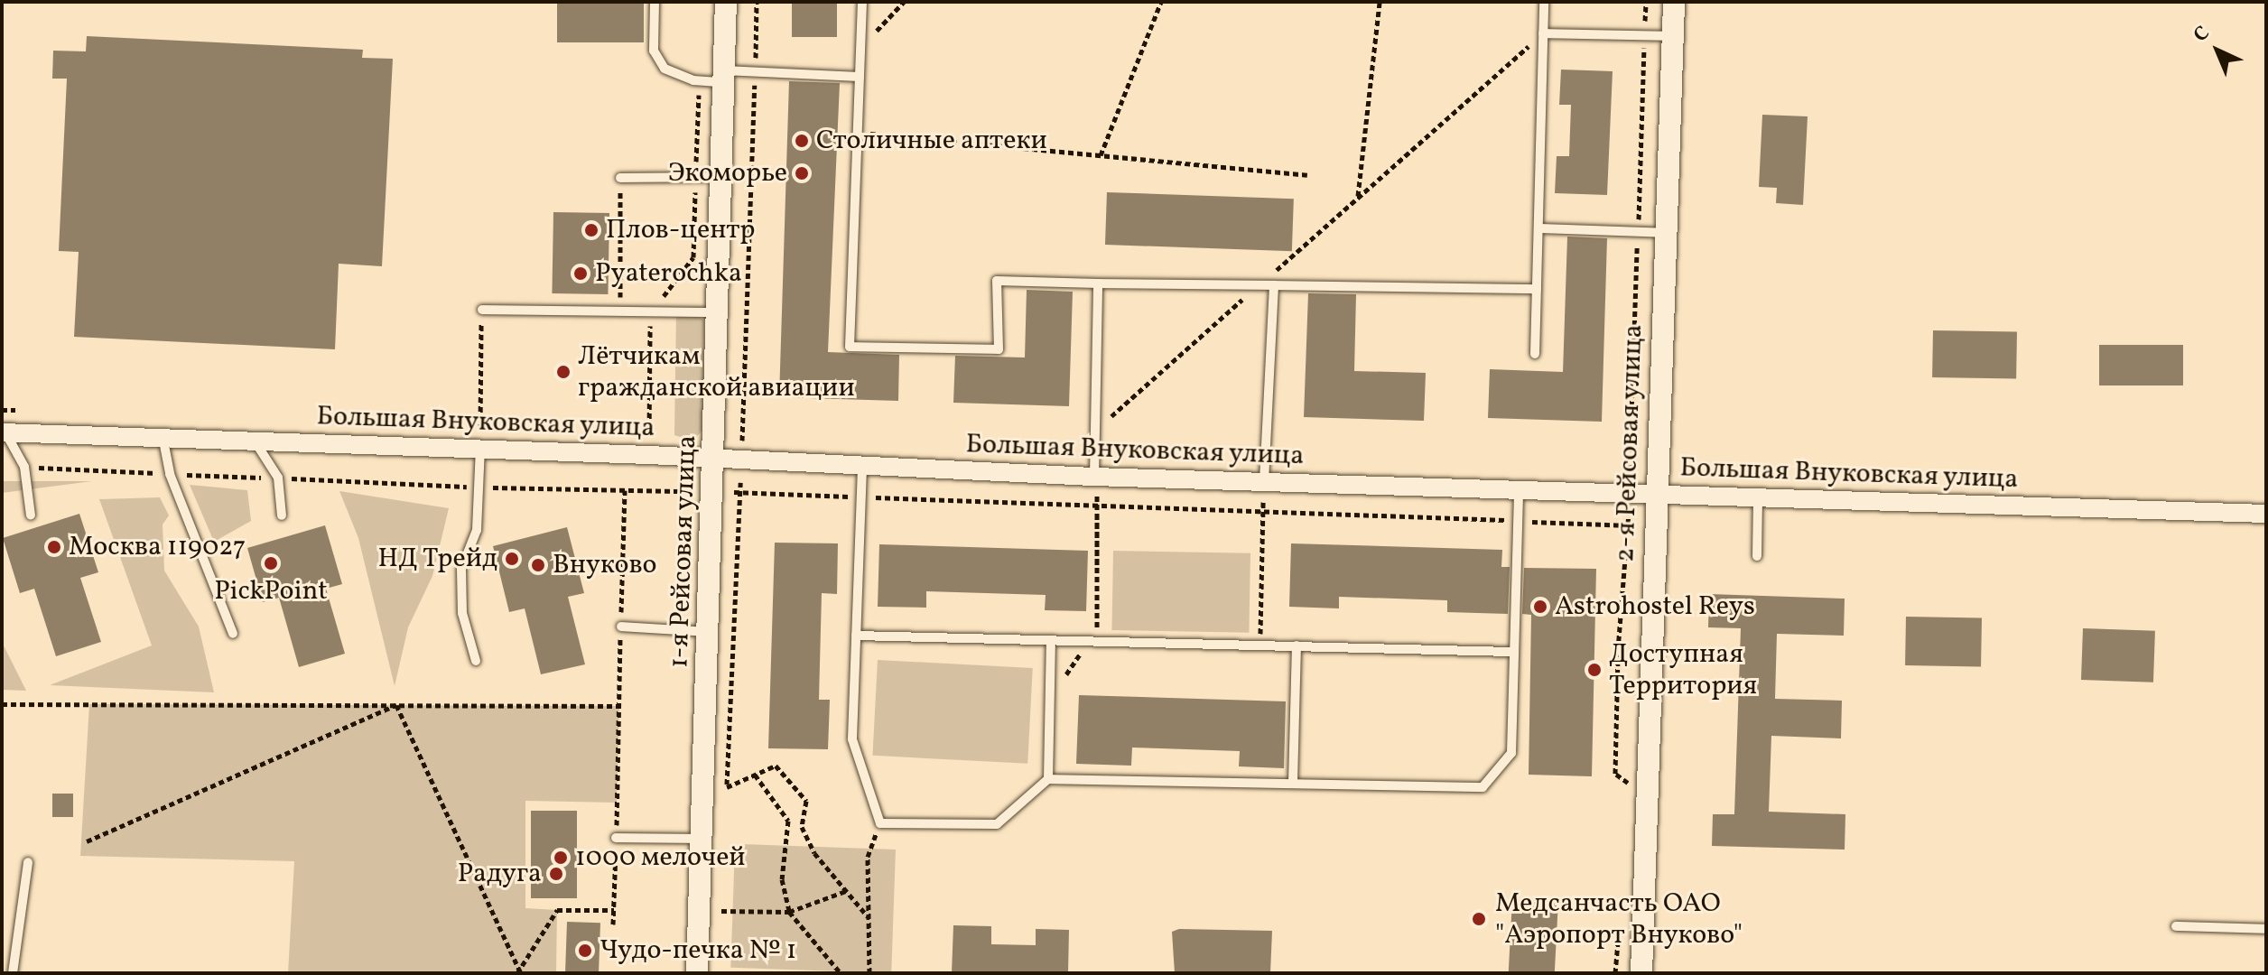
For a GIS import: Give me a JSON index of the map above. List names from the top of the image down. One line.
{"streets":{"street":["Большая Внуковская улица","2-я Рейсовая улица","1-я Рейсовая улица"]},"crossings":[["Большая Внуковская улица","2-я Рейсовая улица"],["Большая Внуковская улица","1-я Рейсовая улица"]],"places":["Столичные аптеки","Экоморье","Плов-центр","Pyaterochka","Лётчикам гражданской авиации","Москва 119027","НД Трейд","PickPoint","Внуково","Astrohostel Reys","Доступная Территория","1000 мелочей","Радуга","Медсанчасть ОАО \"Аэропорт Внуково\"","Чудо-печка № 1"],"north":"top left"}
